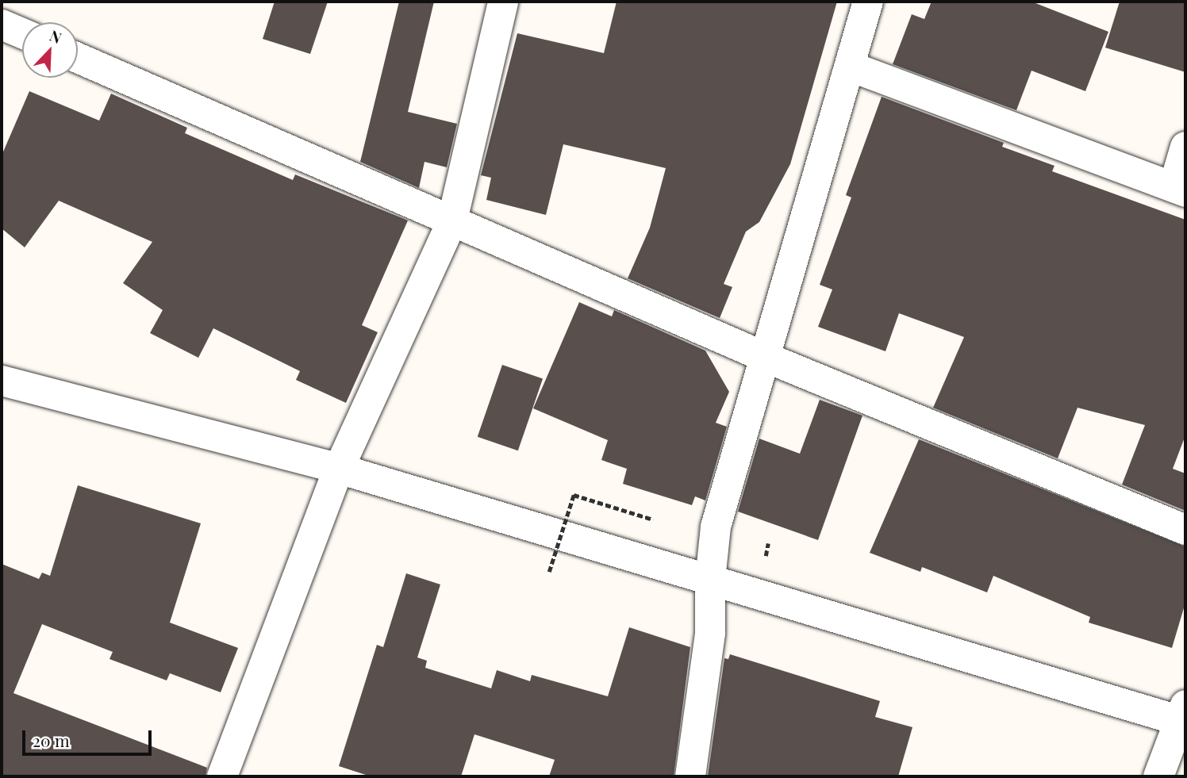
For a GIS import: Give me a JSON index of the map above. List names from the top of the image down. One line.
{"scale_bar":"20 m","north":"top right"}
